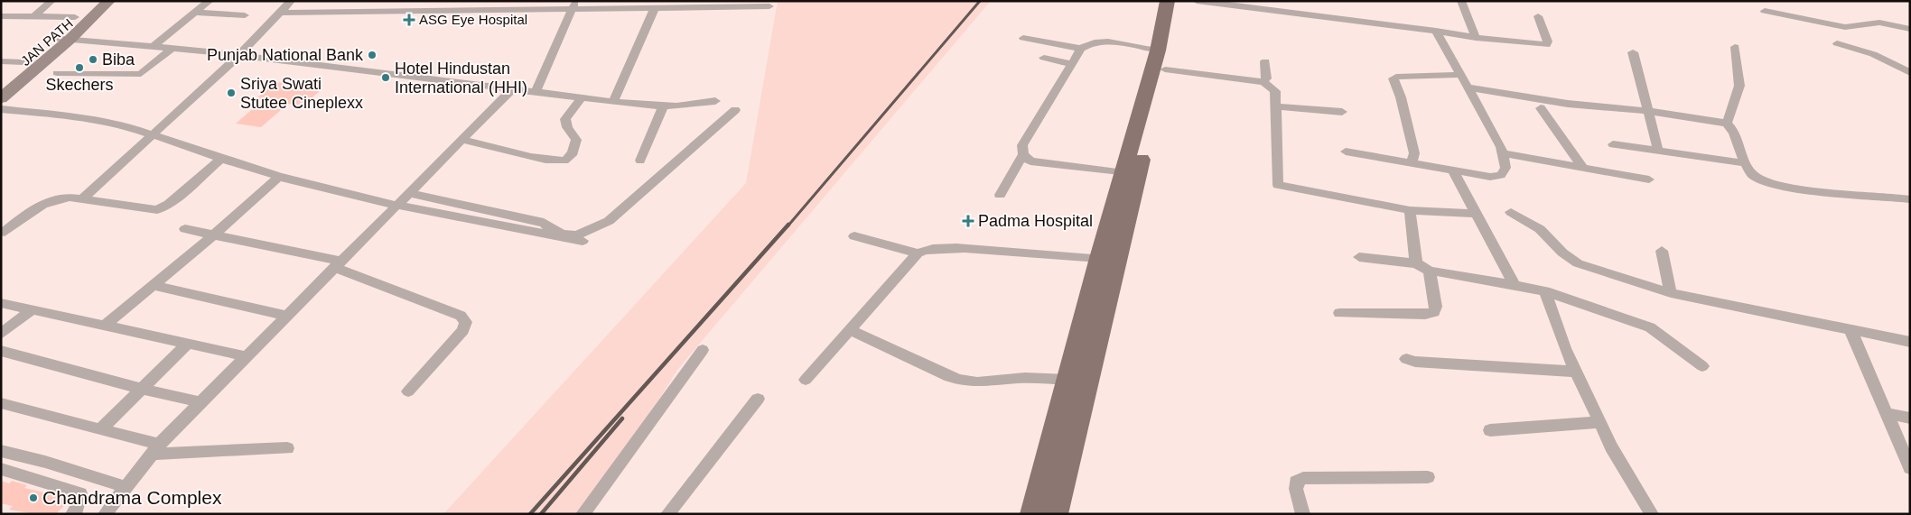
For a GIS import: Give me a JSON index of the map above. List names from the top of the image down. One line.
{"streets":{"main road":["JAN PATH"]},"places":{"health":["ASG Eye Hospital","Padma Hospital"],"other":["Punjab National Bank","Biba","Skechers","Hotel Hindustan International (HHI)","Sriya Swati Stutee Cineplexx","Chandrama Complex"]}}
